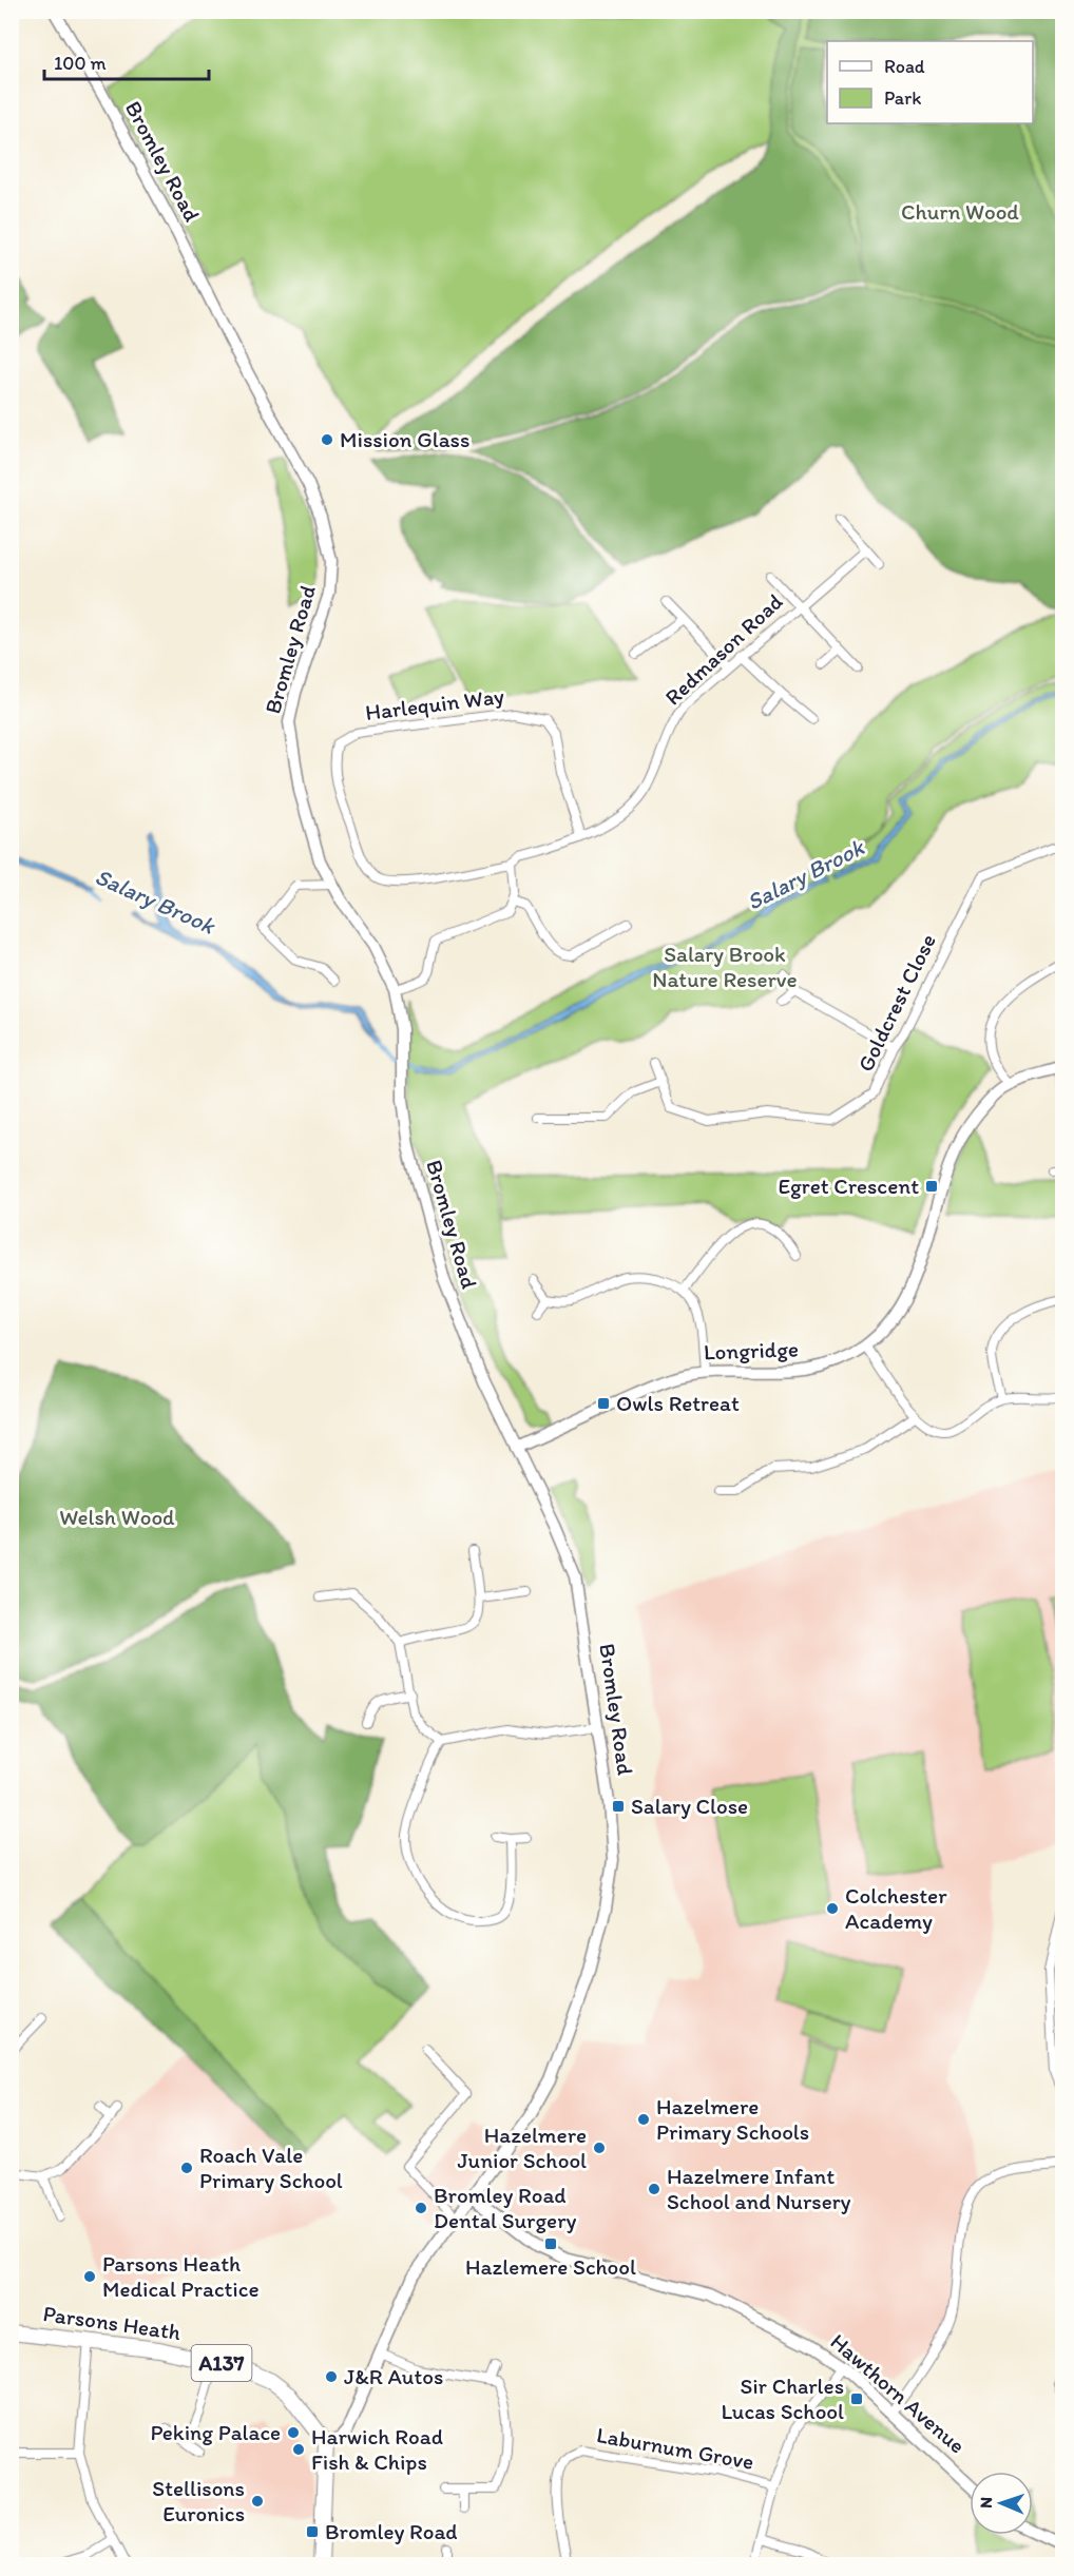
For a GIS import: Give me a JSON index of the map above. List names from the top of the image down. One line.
{"streets":{"main road":["Parsons Heath","A137"],"street":["Bromley Road","Redmason Road","Harlequin Way","Goldcrest Close","Longridge","Hawthorn Avenue","Laburnum Grove"]},"crossings":[["Bromley Road","Longridge"],["Bromley Road","Parsons Heath"],["Bromley Road","Hawthorn Avenue"],["Redmason Road","Harlequin Way"]],"water":["Salary Brook"],"parks":["Churn Wood","Salary Brook Nature Reserve","Welsh Wood"],"places":{"other":["Mission Glass","Colchester Academy","Hazelmere Primary Schools","Hazelmere Junior School","Roach Vale Primary School","Hazelmere Infant School and Nursery","Bromley Road Dental Surgery","Parsons Heath Medical Practice","J&R Autos","Peking Palace","Harwich Road Fish & Chips","Stellisons Euronics"],"transit":["Egret Crescent","Owls Retreat","Salary Close","Hazlemere School","Sir Charles Lucas School","Bromley Road"]},"legend":["Road","Park"],"scale_bar":"100 m","north":"left"}
